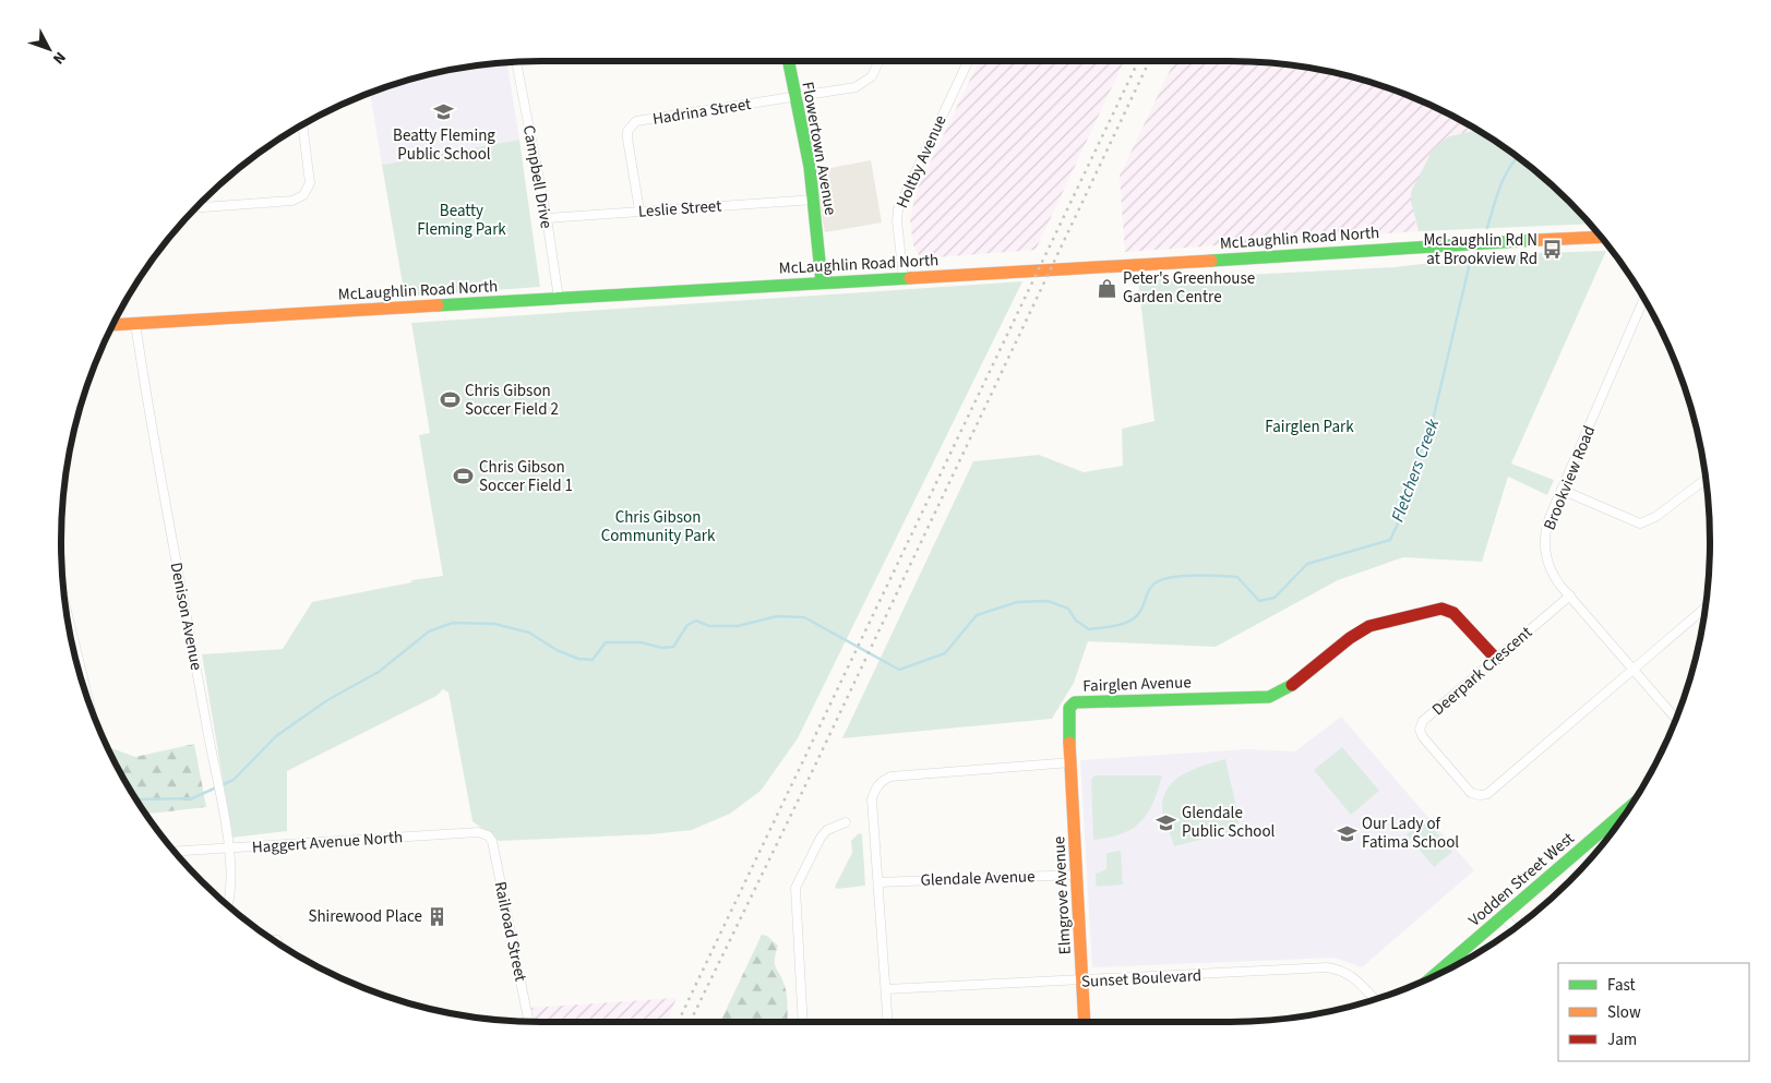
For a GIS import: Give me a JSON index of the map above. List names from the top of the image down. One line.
{"streets":{"main road":["Flowertown Avenue","McLaughlin Road North","Fairglen Avenue","Vodden Street West","Elmgrove Avenue"],"street":["Hadrina Street","Holtby Avenue","Campbell Drive","Leslie Street","Brookview Road","Denison Avenue","Deerpark Crescent","Haggert Avenue North","Glendale Avenue","Railroad Street","Sunset Boulevard"]},"crossings":[["Hadrina Street","Flowertown Avenue"],["Hadrina Street","Leslie Street"],["Flowertown Avenue","Leslie Street"],["Flowertown Avenue","McLaughlin Road North"],["Holtby Avenue","McLaughlin Road North"],["Campbell Drive","Leslie Street"],["Campbell Drive","McLaughlin Road North"],["McLaughlin Road North","Denison Avenue"],["Brookview Road","Deerpark Crescent"],["Denison Avenue","Haggert Avenue North"],["Deerpark Crescent","Fairglen Avenue"],["Fairglen Avenue","Elmgrove Avenue"],["Haggert Avenue North","Railroad Street"],["Glendale Avenue","Elmgrove Avenue"],["Elmgrove Avenue","Sunset Boulevard"]],"water":["Fletchers Creek"],"parks":["Beatty Fleming Park","Fairglen Park","Chris Gibson Community Park"],"places":{"school or university":["Beatty Fleming Public School","Glendale Public School","Our Lady of Fatima School"],"bus stop":["McLaughlin Rd N at Brookview Rd"],"shop":["Peter's Greenhouse Garden Centre"],"sports":["Chris Gibson Soccer Field 2","Chris Gibson Soccer Field 1"],"building":["Shirewood Place"]},"legend":["Fast","Slow","Jam"],"north":"bottom right"}
